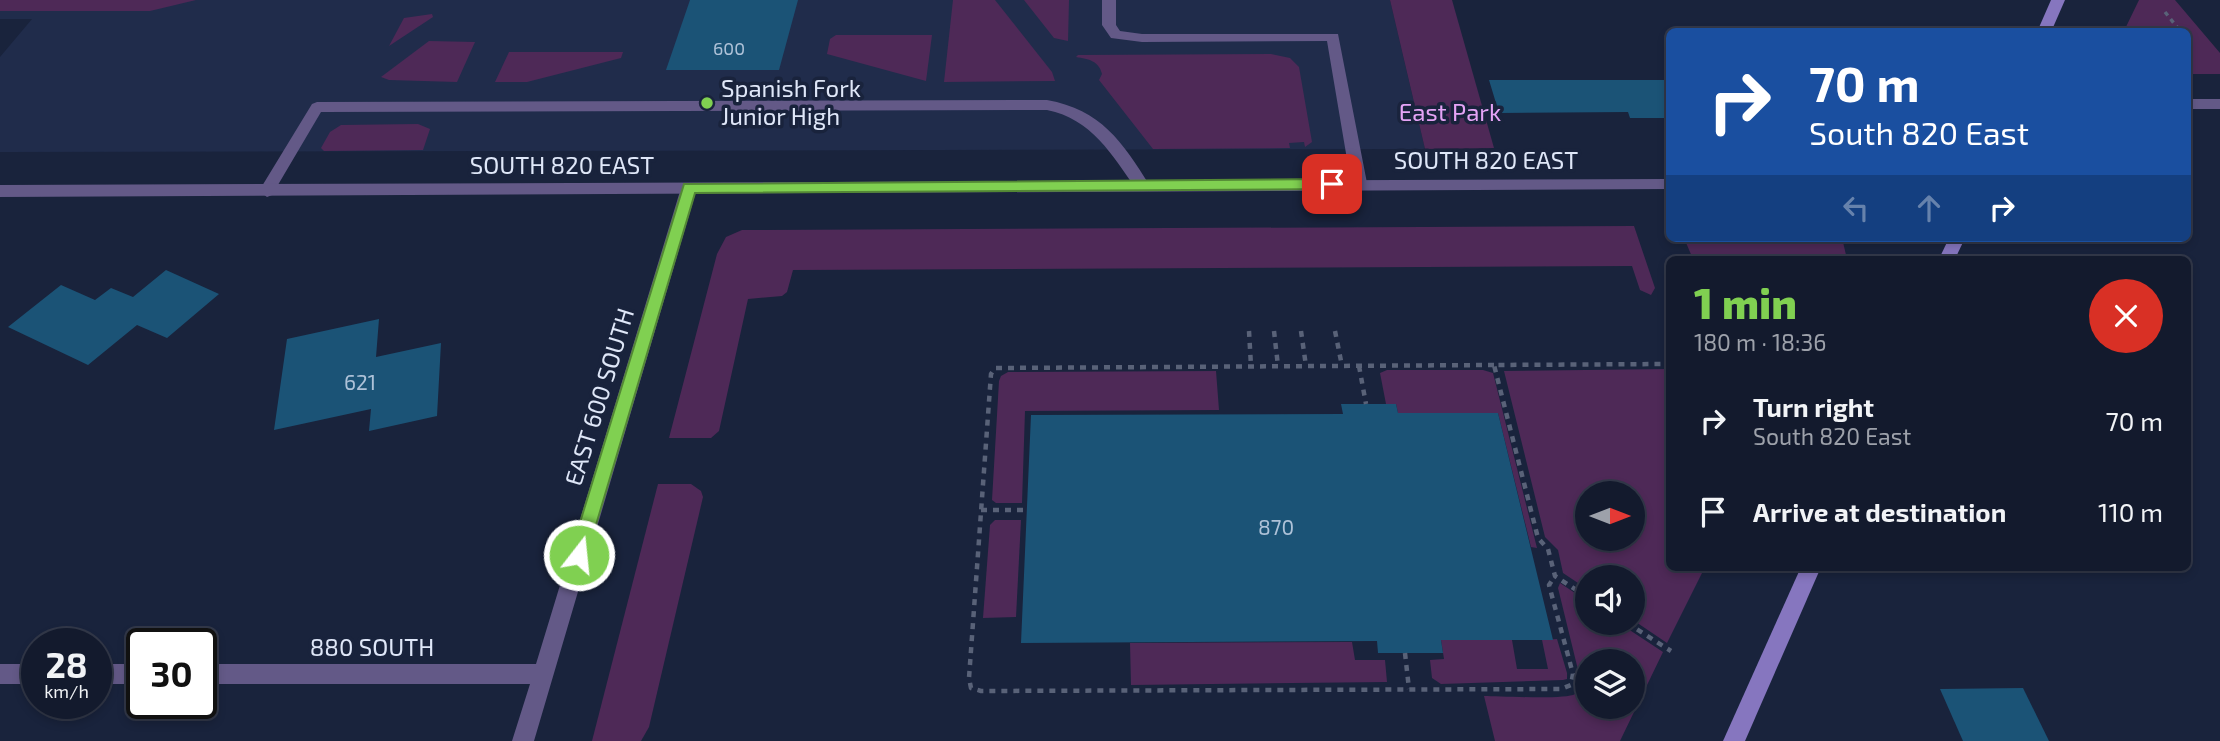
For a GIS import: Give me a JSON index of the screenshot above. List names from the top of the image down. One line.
{"streets":{"street":["SOUTH 820 EAST","EAST 600 SOUTH","880 SOUTH"]},"crossings":[["SOUTH 820 EAST","EAST 600 SOUTH"],["EAST 600 SOUTH","880 SOUTH"]],"parks":["East Park"],"places":["Spanish Fork Junior High"],"house_numbers":["600","621","870"],"north":"right","page":{"turn":["70 m","South 820 East"],"heading":["1 min","180 m · 18:36"],"list":[{"name":"Turn right","note":"South 820 East","value":"70 m"},{"name":"Arrive at destination","value":"110 m"}],"speed":"28 km/h","limit":"30"}}
